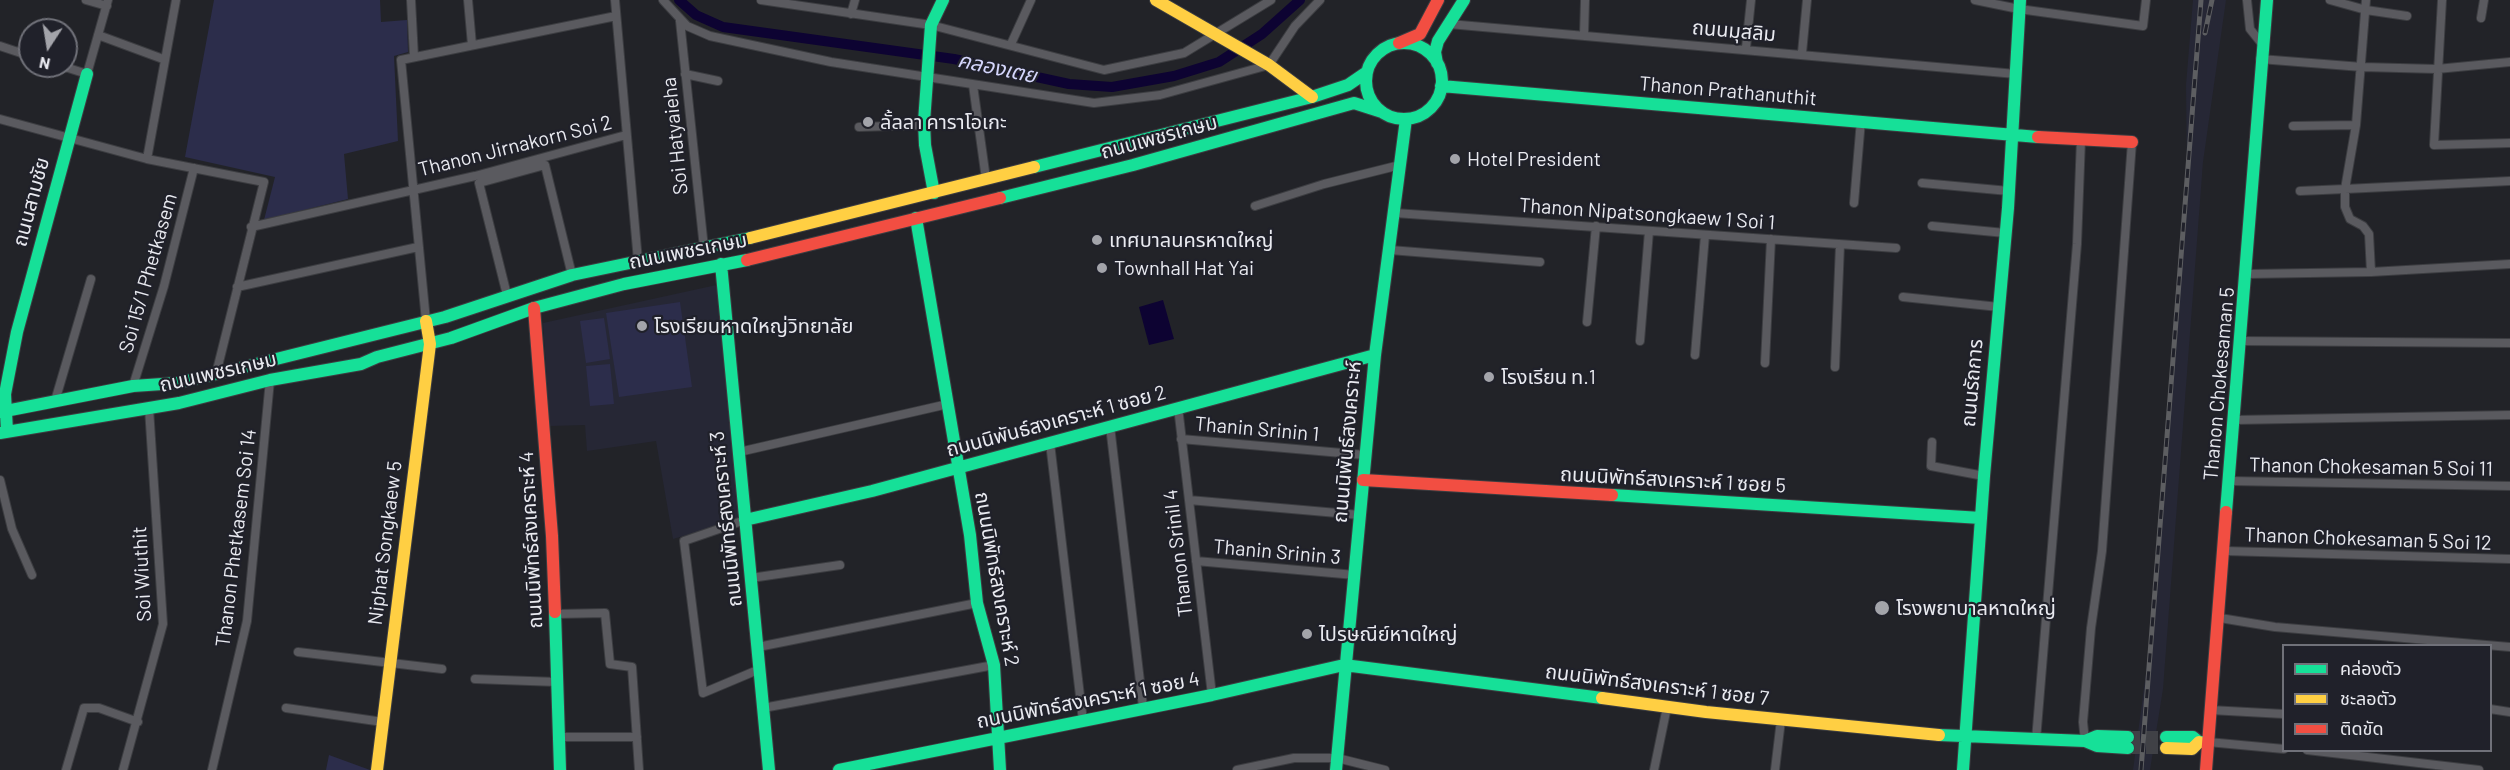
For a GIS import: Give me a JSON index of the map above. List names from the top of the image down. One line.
{"streets":{"street":["ถนนมุสลิม","Thanon Prathanuthit","Soi Hatyaieha","ถนนเพชรเกษม","Thanon Jirnakorn Soi 2","ถนนสามชัย","Thanon Nipatsongkaew 1 Soi 1","Soi 15/1 Phetkasem","ถนนรัถการ","Thanon Chokesaman 5","ถนนนิพันธ์สงเคราะห์ 1 ซอย 2","Thanin Srinin 1","ถนนนิพันธ์สงเคราะห์","Thanon Chokesaman 5 Soi 11","ถนนนิพัทธ์สงเคราะห์ 1 ซอย 5","ถนนนิพัทธ์สงเคราะห์ 3","Thanon Phetkasem Soi 14","Thanon Chokesaman 5 Soi 12","ถนนนิพัทธ์สงเคราะห์ 4","Niphat Songkaew 5","Thanin Srinin 3","Thanon Srinil 4","Soi Wiuthit","ถนนนิพัทธ์สงเคราะห์ 2","ถนนนิพัทธ์สงเคราะห์ 1 ซอย 7","ถนนนิพัทธ์สงเคราะห์ 1 ซอย 4"]},"crossings":[["ถนนมุสลิม","ถนนรัถการ"],["Thanon Prathanuthit","ถนนเพชรเกษม"],["Thanon Prathanuthit","ถนนรัถการ"],["Thanon Prathanuthit","ถนนนิพันธ์สงเคราะห์"],["Soi Hatyaieha","ถนนเพชรเกษม"],["ถนนเพชรเกษม","ถนนสามชัย"],["ถนนเพชรเกษม","Soi 15/1 Phetkasem"],["ถนนเพชรเกษม","ถนนนิพันธ์สงเคราะห์"],["ถนนเพชรเกษม","ถนนนิพัทธ์สงเคราะห์ 3"],["ถนนเพชรเกษม","Thanon Phetkasem Soi 14"],["ถนนเพชรเกษม","ถนนนิพัทธ์สงเคราะห์ 4"],["ถนนเพชรเกษม","Niphat Songkaew 5"],["ถนนเพชรเกษม","Soi Wiuthit"],["ถนนเพชรเกษม","ถนนนิพัทธ์สงเคราะห์ 2"],["Thanon Nipatsongkaew 1 Soi 1","ถนนนิพันธ์สงเคราะห์"],["ถนนรัถการ","ถนนนิพัทธ์สงเคราะห์ 1 ซอย 5"],["ถนนรัถการ","ถนนนิพัทธ์สงเคราะห์ 1 ซอย 7"],["Thanon Chokesaman 5","Thanon Chokesaman 5 Soi 11"],["Thanon Chokesaman 5","Thanon Chokesaman 5 Soi 12"],["ถนนนิพันธ์สงเคราะห์ 1 ซอย 2","ถนนนิพันธ์สงเคราะห์"],["ถนนนิพันธ์สงเคราะห์ 1 ซอย 2","ถนนนิพัทธ์สงเคราะห์ 3"],["ถนนนิพันธ์สงเคราะห์ 1 ซอย 2","Thanon Srinil 4"],["ถนนนิพันธ์สงเคราะห์ 1 ซอย 2","ถนนนิพัทธ์สงเคราะห์ 2"],["Thanin Srinin 1","ถนนนิพันธ์สงเคราะห์"],["Thanin Srinin 1","Thanon Srinil 4"],["ถนนนิพันธ์สงเคราะห์","ถนนนิพัทธ์สงเคราะห์ 1 ซอย 5"],["ถนนนิพันธ์สงเคราะห์","Thanin Srinin 3"],["ถนนนิพันธ์สงเคราะห์","ถนนนิพัทธ์สงเคราะห์ 1 ซอย 7"],["ถนนนิพันธ์สงเคราะห์","ถนนนิพัทธ์สงเคราะห์ 1 ซอย 4"],["Thanin Srinin 3","Thanon Srinil 4"],["Thanon Srinil 4","ถนนนิพัทธ์สงเคราะห์ 1 ซอย 4"],["ถนนนิพัทธ์สงเคราะห์ 2","ถนนนิพัทธ์สงเคราะห์ 1 ซอย 4"],["ถนนนิพัทธ์สงเคราะห์ 1 ซอย 7","ถนนนิพัทธ์สงเคราะห์ 1 ซอย 4"]],"water":["คลองเตย"],"places":["ลั้ลลา คาราโอเกะ","Hotel President","เทศบาลนครหาดใหญ่","Townhall Hat Yai","โรงเรียนหาดใหญ่วิทยาลัย","โรงเรียน ท.1","โรงพยาบาลหาดใหญ่","ไปรษณีย์หาดใหญ่"],"legend":["คล่องตัว","ชะลอตัว","ติดขัด"],"north":"bottom"}
